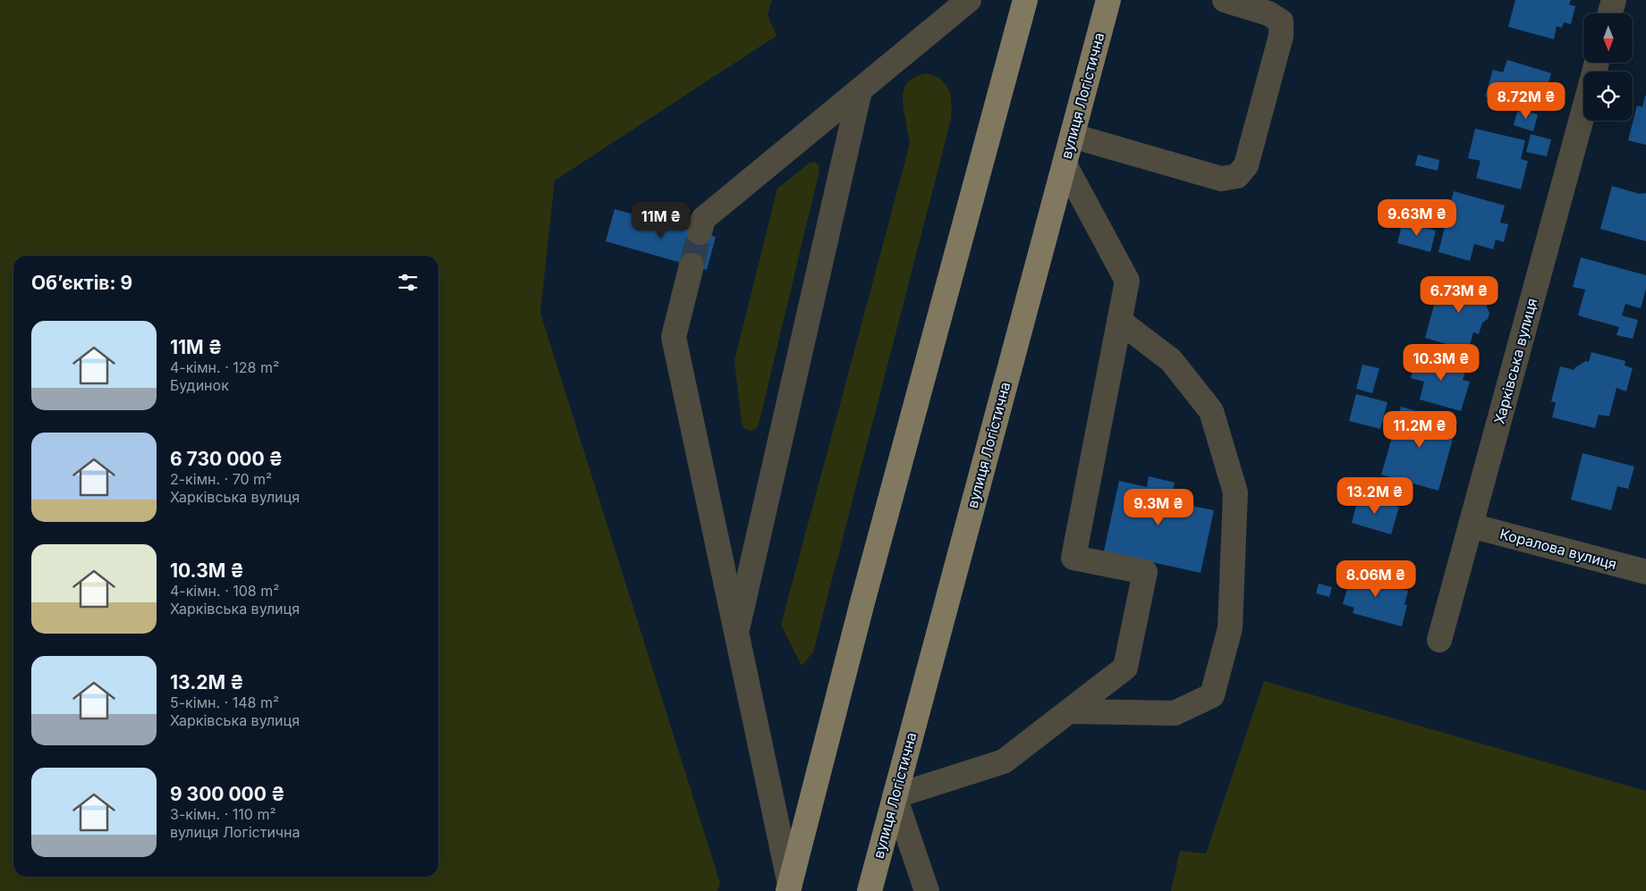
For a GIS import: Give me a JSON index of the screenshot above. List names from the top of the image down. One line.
{"streets":{"main road":["вулиця Логістична"],"street":["Харківська вулиця","Коралова вулиця"]},"crossings":[["Харківська вулиця","Коралова вулиця"]],"north":"bottom","page":{"price":["8.72M ₴","9.63M ₴","11M ₴","6.73M ₴","10.3M ₴","11.2M ₴","13.2M ₴","9.3M ₴","8.06M ₴"],"heading":"Об’єктів: 9","list":[{"name":"11M ₴","note":"4-кімн. · 128 m² · Будинок"},{"name":"6 730 000 ₴","note":"2-кімн. · 70 m² · Харківська вулиця"},{"name":"10.3M ₴","note":"4-кімн. · 108 m² · Харківська вулиця"},{"name":"13.2M ₴","note":"5-кімн. · 148 m² · Харківська вулиця"},{"name":"9 300 000 ₴","note":"3-кімн. · 110 m² · вулиця Логістична"}]}}
